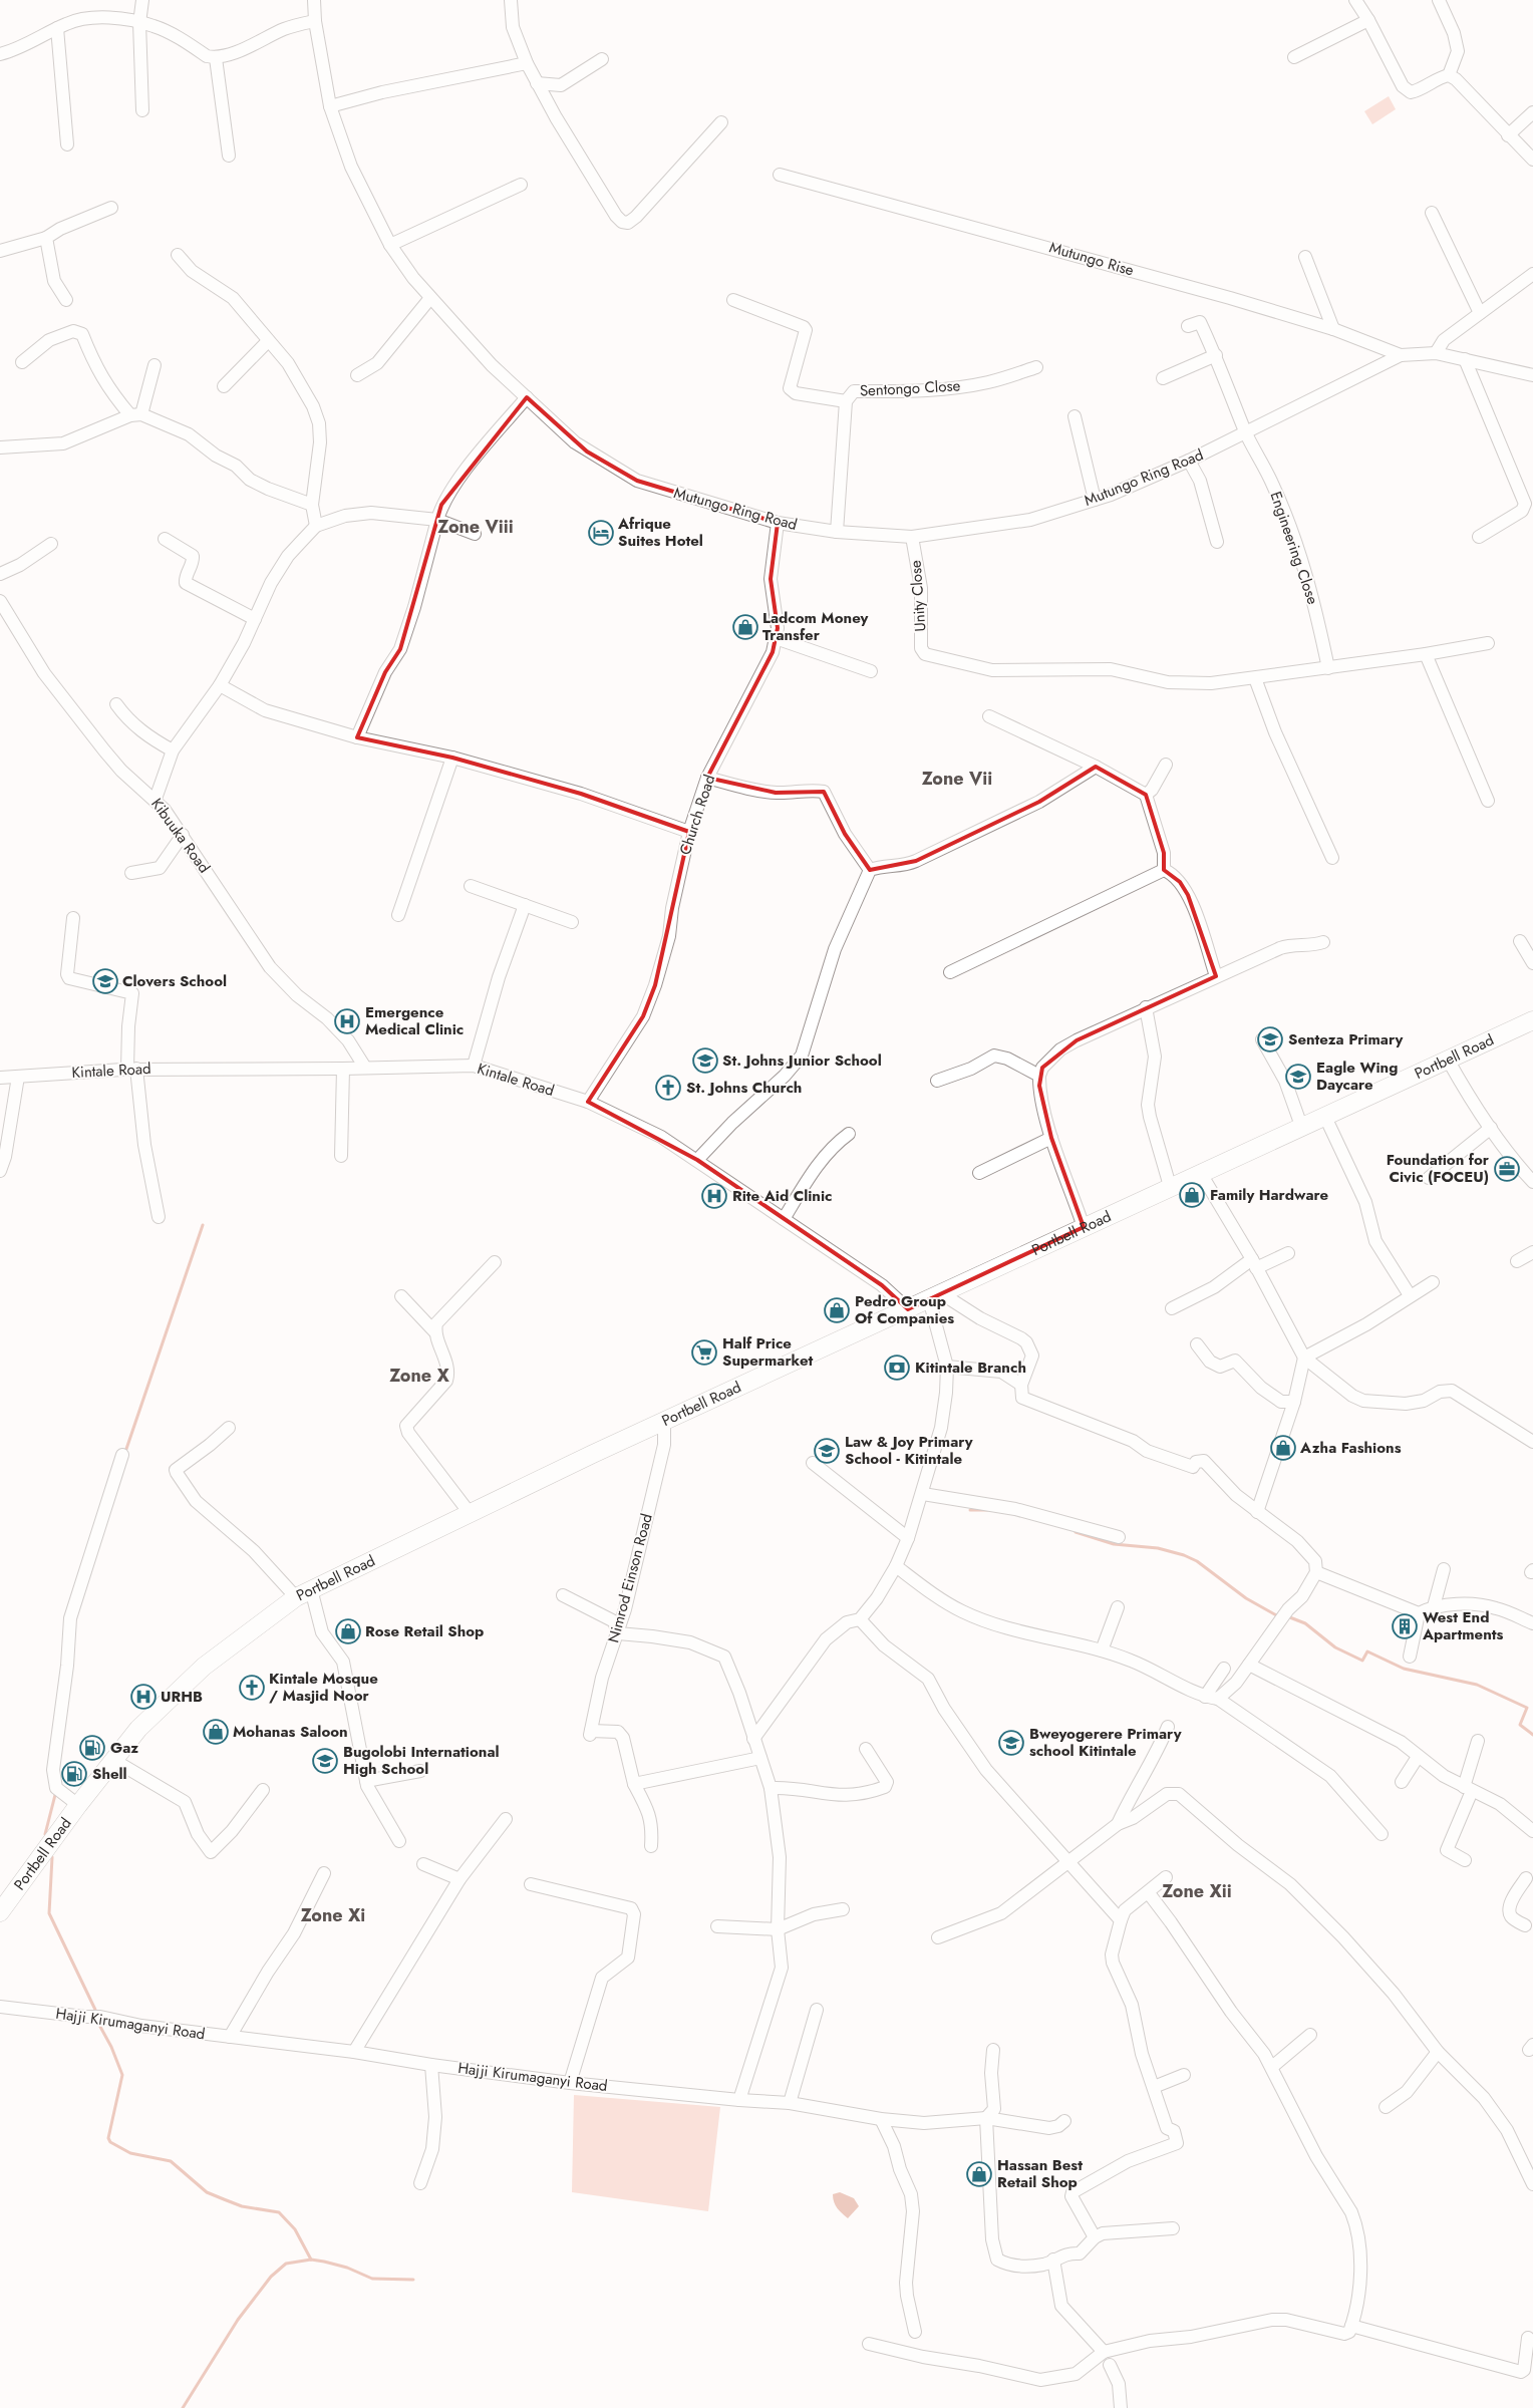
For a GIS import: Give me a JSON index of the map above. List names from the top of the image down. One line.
{"streets":{"main road":["Portbell Road"],"street":["Mutungo Rise","Sentongo Close","Mutungo Ring Road","Engineering Close","Unity Close","Church Road","Kibuuka Road","Kintale Road","Nimrod Einson Road","Hajji Kirumaganyi Road"]},"crossings":[["Mutungo Rise","Mutungo Ring Road"],["Sentongo Close","Mutungo Ring Road"],["Mutungo Ring Road","Engineering Close"],["Mutungo Ring Road","Unity Close"],["Mutungo Ring Road","Church Road"],["Church Road","Kintale Road"],["Kibuuka Road","Kintale Road"],["Portbell Road","Kintale Road"],["Portbell Road","Nimrod Einson Road"]],"districts":["Zone Viii","Zone Vii","Zone X","Zone Xii","Zone Xi"],"places":{"hotel":["Afrique Suites Hotel"],"shop":["Ladcom Money Transfer","Family Hardware","Pedro Group Of Companies","Azha Fashions","Rose Retail Shop","Mohanas Saloon","Hassan Best Retail Shop"],"school or university":["Clovers School","Senteza Primary","St. Johns Junior School","Eagle Wing Daycare","Law & Joy Primary School - Kitintale","Bweyogerere Primary school Kitintale","Bugolobi International High School"],"hospital":["Emergence Medical Clinic","Rite Aid Clinic","URHB"],"church":["St. Johns Church","Kintale Mosque / Masjid Noor"],"office":["Foundation for Civic (FOCEU)"],"supermarket":["Half Price Supermarket"],"bank":["Kitintale Branch"],"building":["West End Apartments"],"fuel station":["Gaz","Shell"]}}
